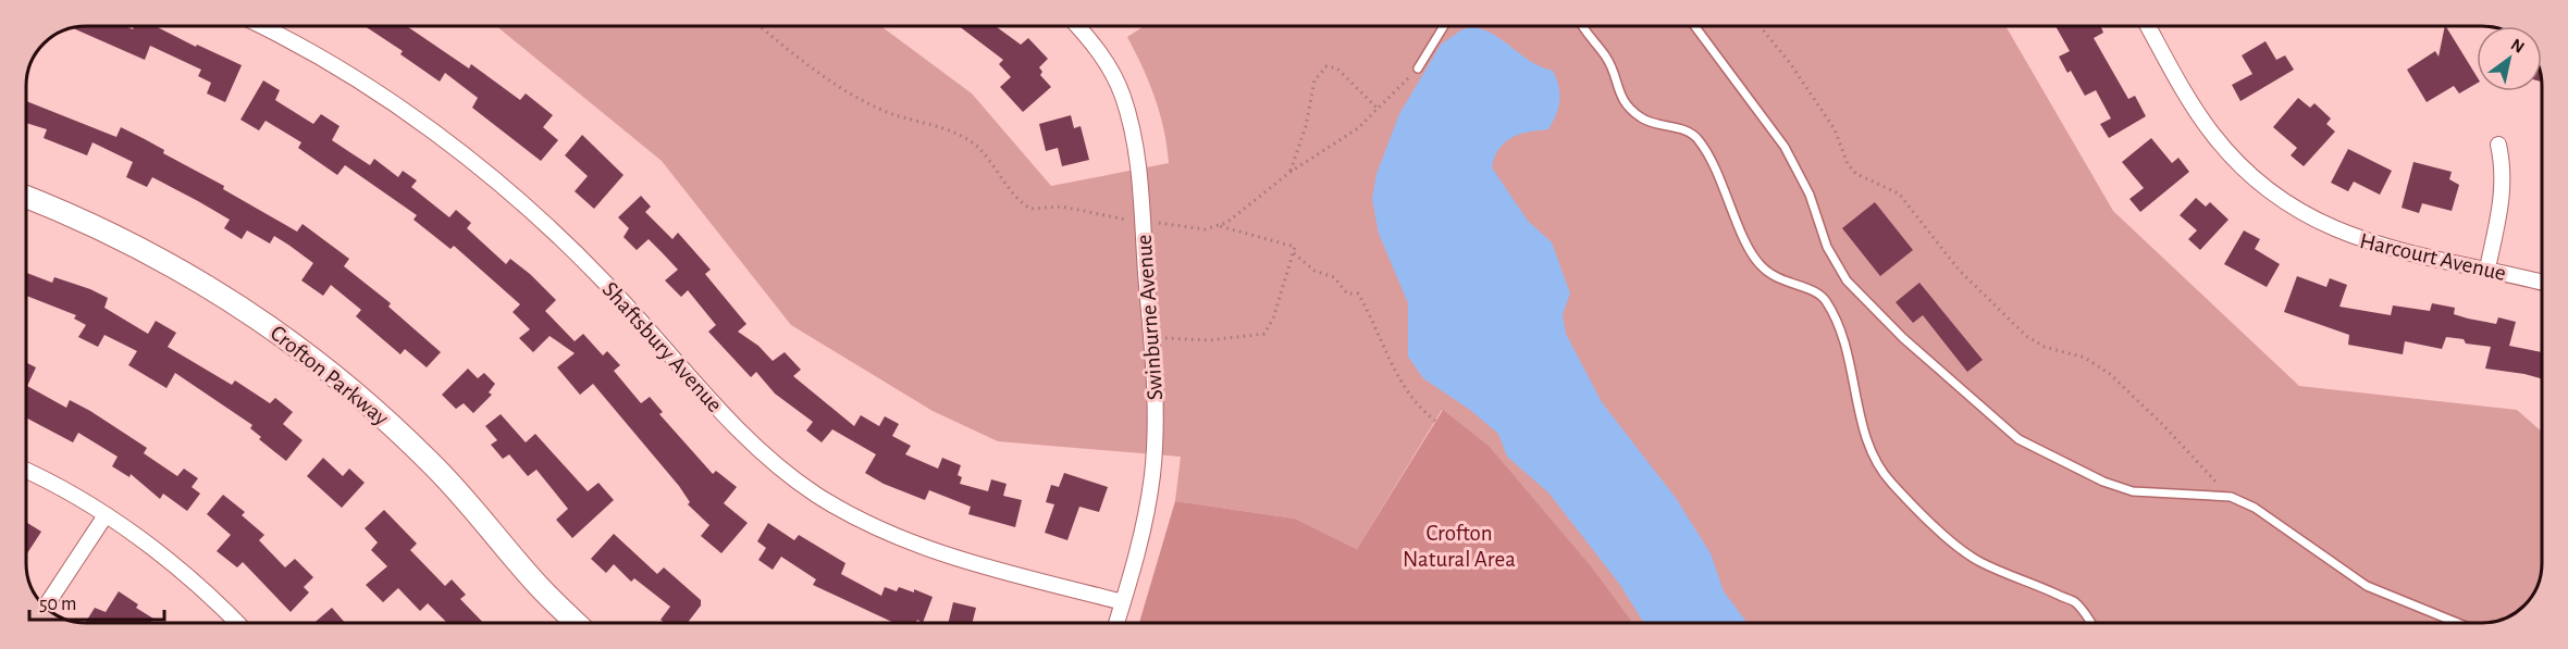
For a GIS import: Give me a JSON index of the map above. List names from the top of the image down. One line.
{"streets":{"street":["Harcourt Avenue","Swinburne Avenue","Shaftsbury Avenue","Crofton Parkway"]},"crossings":[["Swinburne Avenue","Shaftsbury Avenue"]],"parks":["Crofton Natural Area"],"scale_bar":"50 m","north":"top right"}
